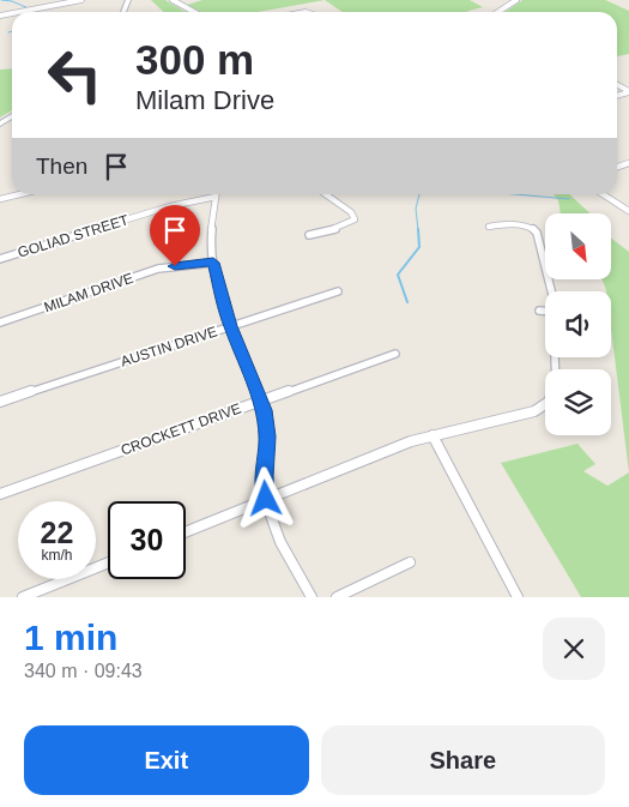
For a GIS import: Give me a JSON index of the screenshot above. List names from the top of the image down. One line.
{"streets":{"street":["GOLIAD STREET","MILAM DRIVE","AUSTIN DRIVE","CROCKETT DRIVE"]},"north":"bottom right","page":{"turn":["300 m","Milam Drive"],"then":"Then","speed":"22 km/h","limit":"30","heading":["1 min","340 m · 09:43"],"buttons":["Exit","Share"]}}
